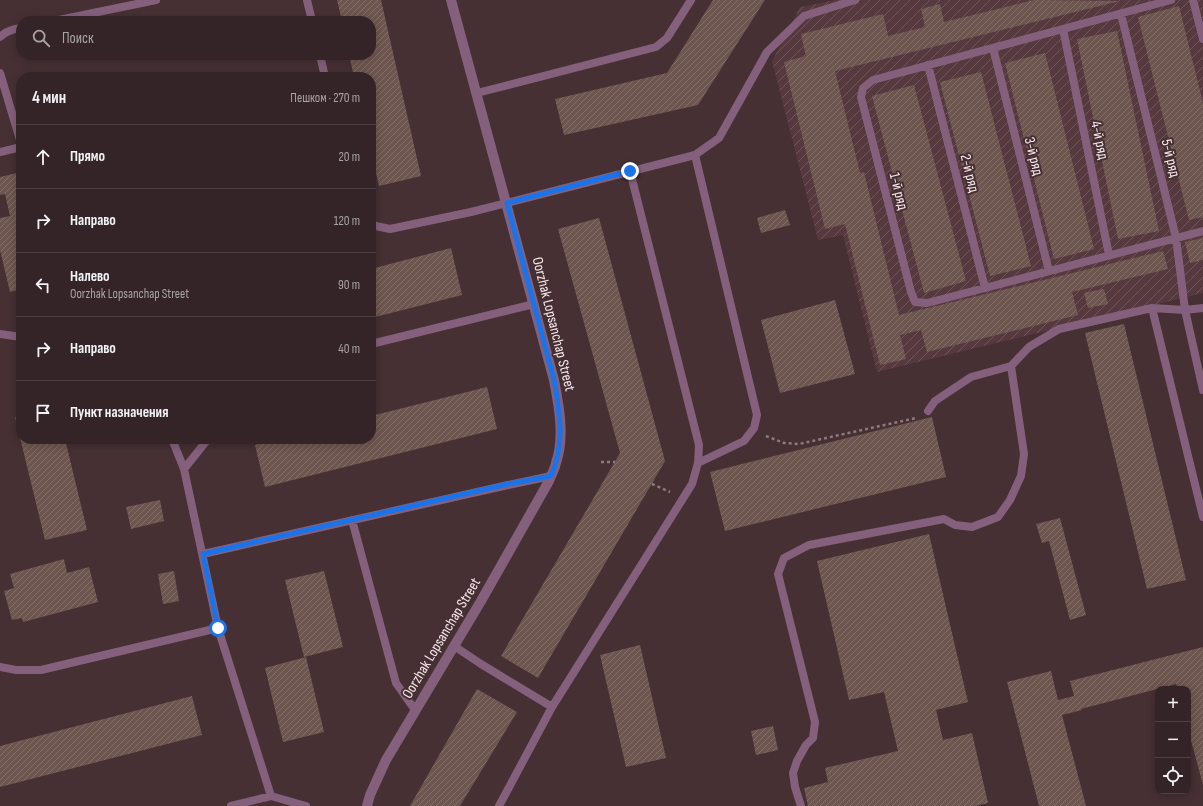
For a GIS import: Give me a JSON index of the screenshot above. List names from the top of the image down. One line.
{"streets":{"street":["Oorzhak Lopsanchap Street"],"lane":["4-й ряд","3-й ряд","5-й ряд","2-й ряд","1-й ряд"]},"crossings":[["2-й ряд","1-й ряд"]],"page":{"search":"Поиск","heading":["4 мин","Пешком · 270 m"],"list":[["Прямо","20 m"],["Направо","120 m"],["Налево","Oorzhak Lopsanchap Street","90 m"],["Направо","40 m"],"Пункт назначения"],"map_buttons":["+","−"]}}
